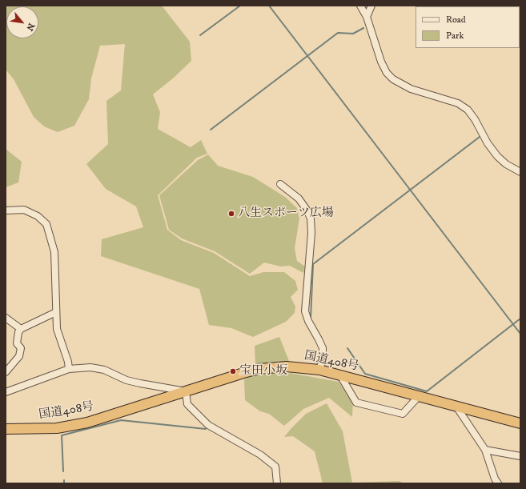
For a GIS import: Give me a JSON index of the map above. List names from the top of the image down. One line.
{"streets":{"highway":["国道408号"]},"places":["八生スポーツ広場","宝田小坂"],"legend":["Road","Park"],"north":"bottom right"}
